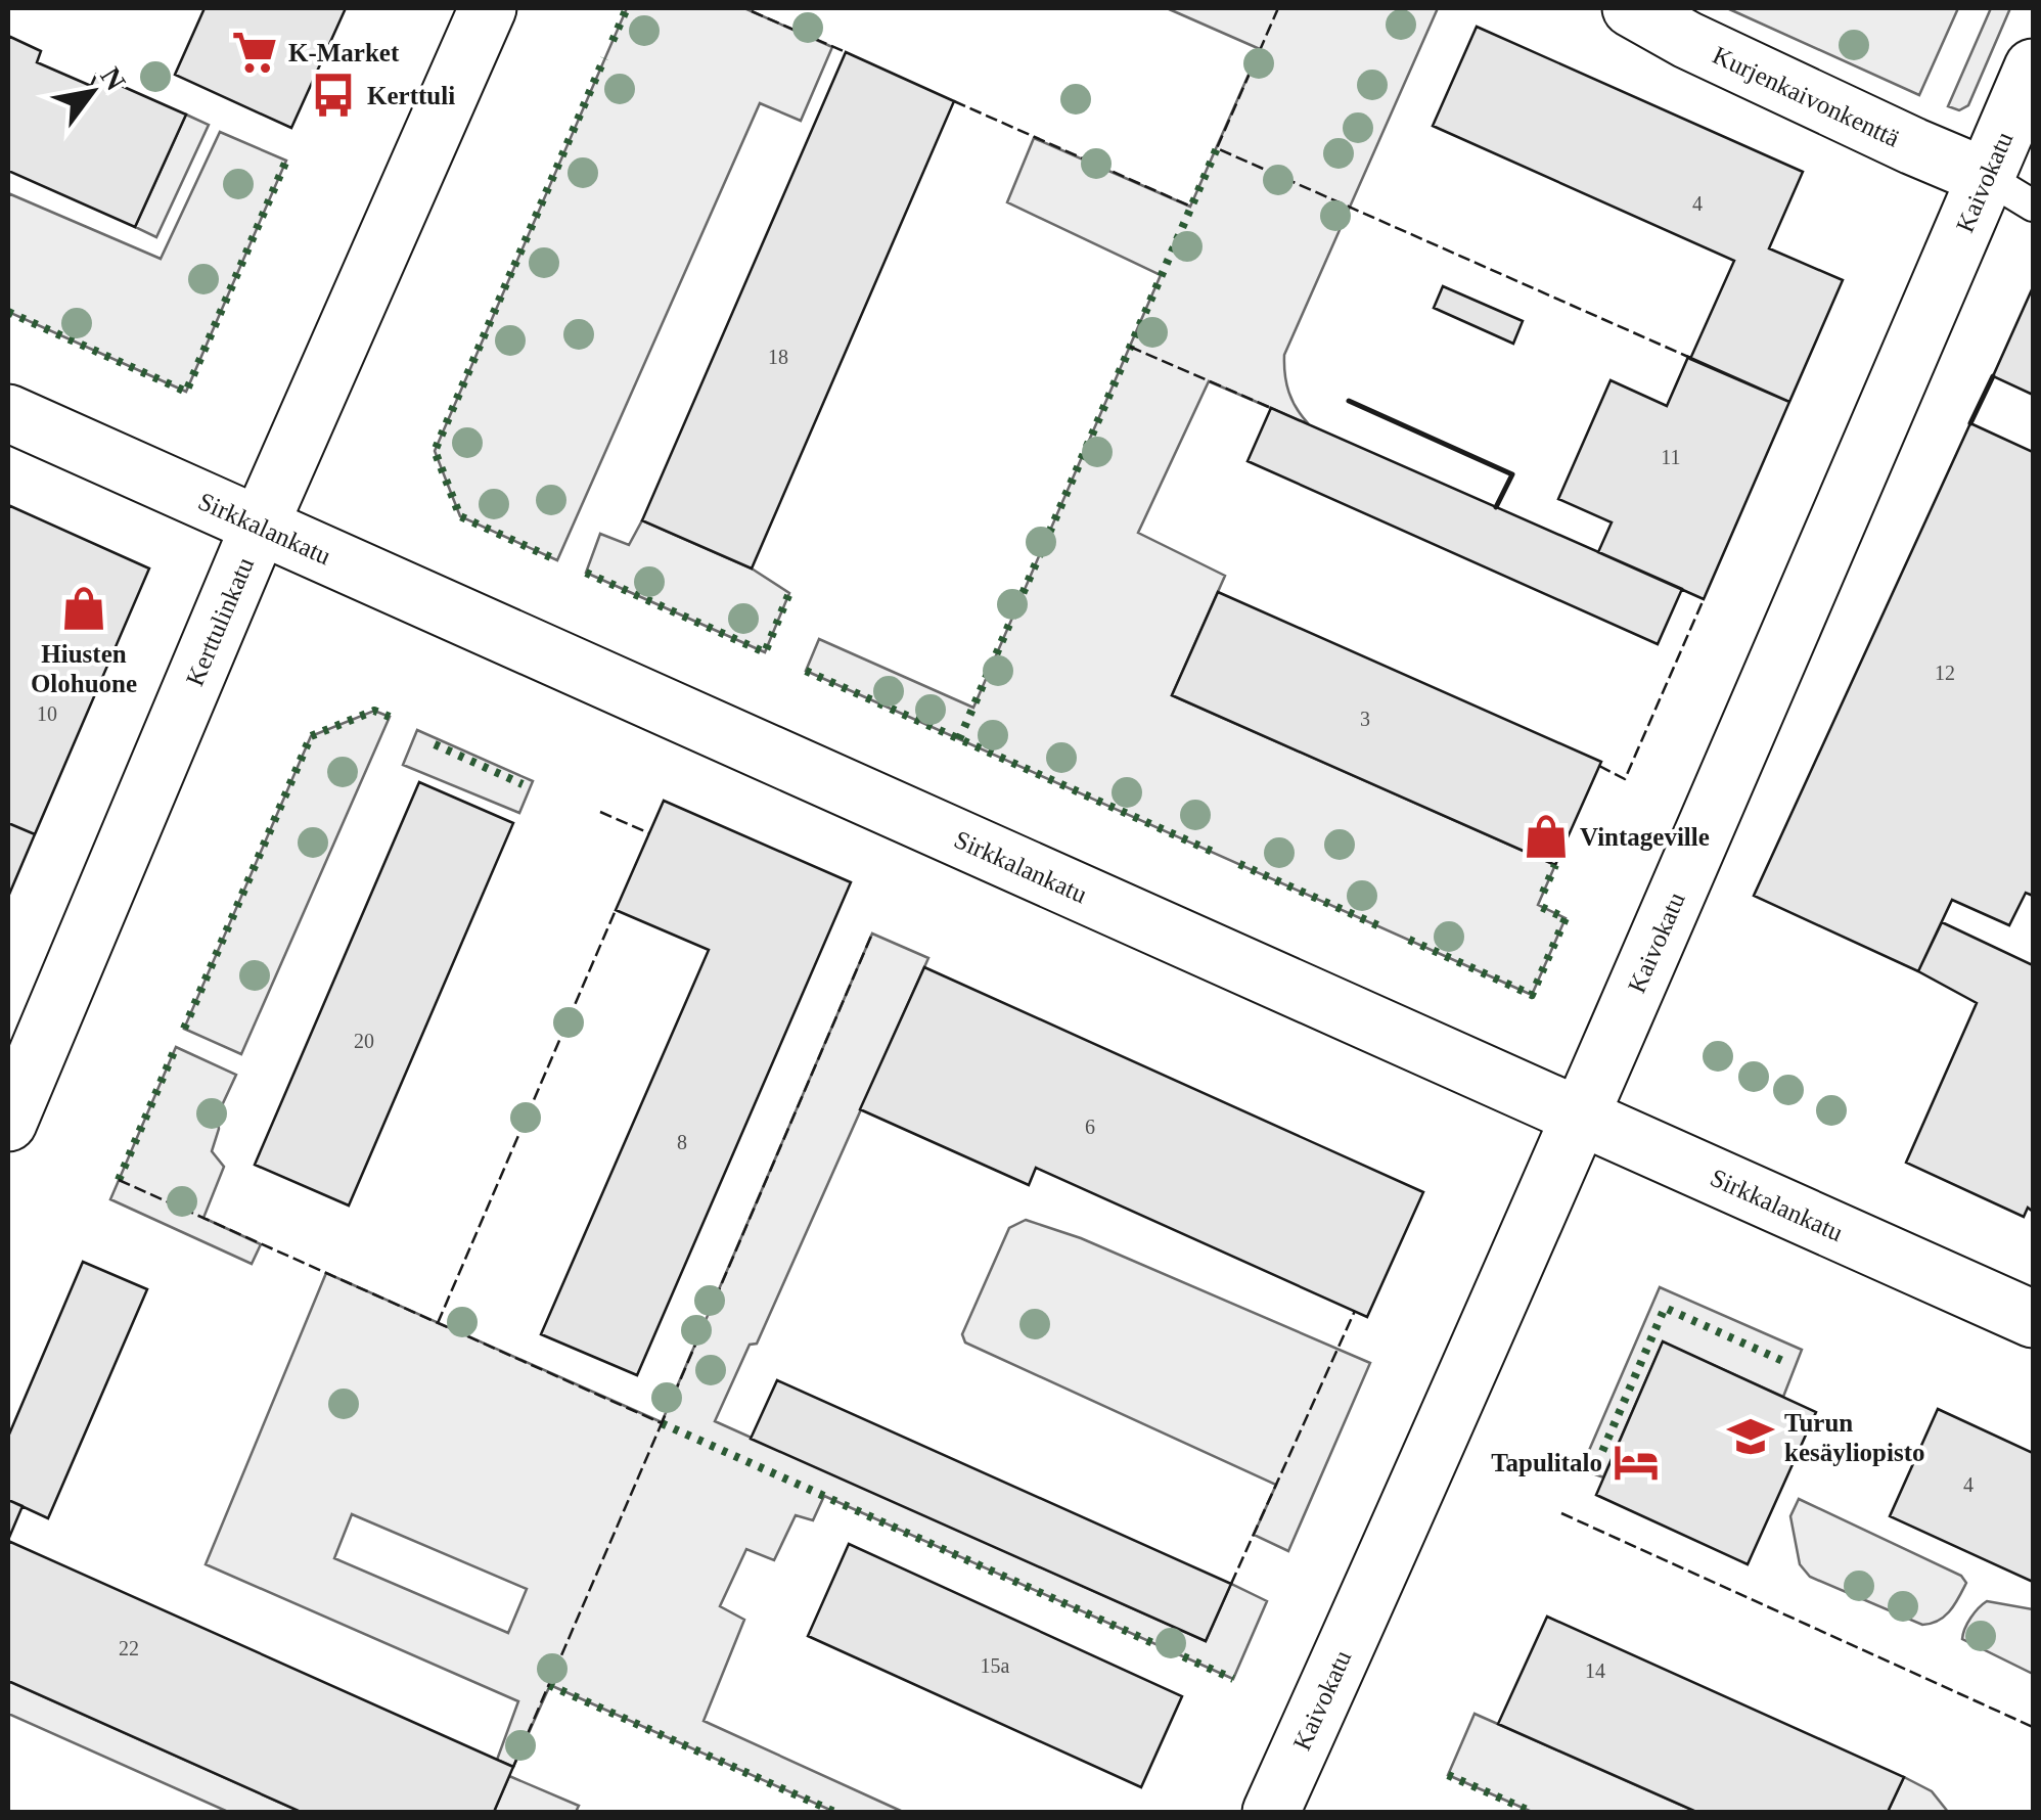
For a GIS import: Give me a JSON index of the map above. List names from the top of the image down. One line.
{"streets":{"street":["Kurjenkaivonkenttä","Kaivokatu","Sirkkalankatu","Kerttulinkatu"]},"crossings":[["Kurjenkaivonkenttä","Kaivokatu"],["Kaivokatu","Sirkkalankatu"],["Sirkkalankatu","Kerttulinkatu"]],"places":{"supermarket":["K-Market"],"bus stop":["Kerttuli"],"shop":["Hiusten Olohuone","Vintageville"],"school or university":["Turun kesäyliopisto"],"hotel":["Tapulitalo"]},"house_numbers":["4","18","11","12","10","3","20","6","8","4","22","15a","14"],"north":"top right"}
